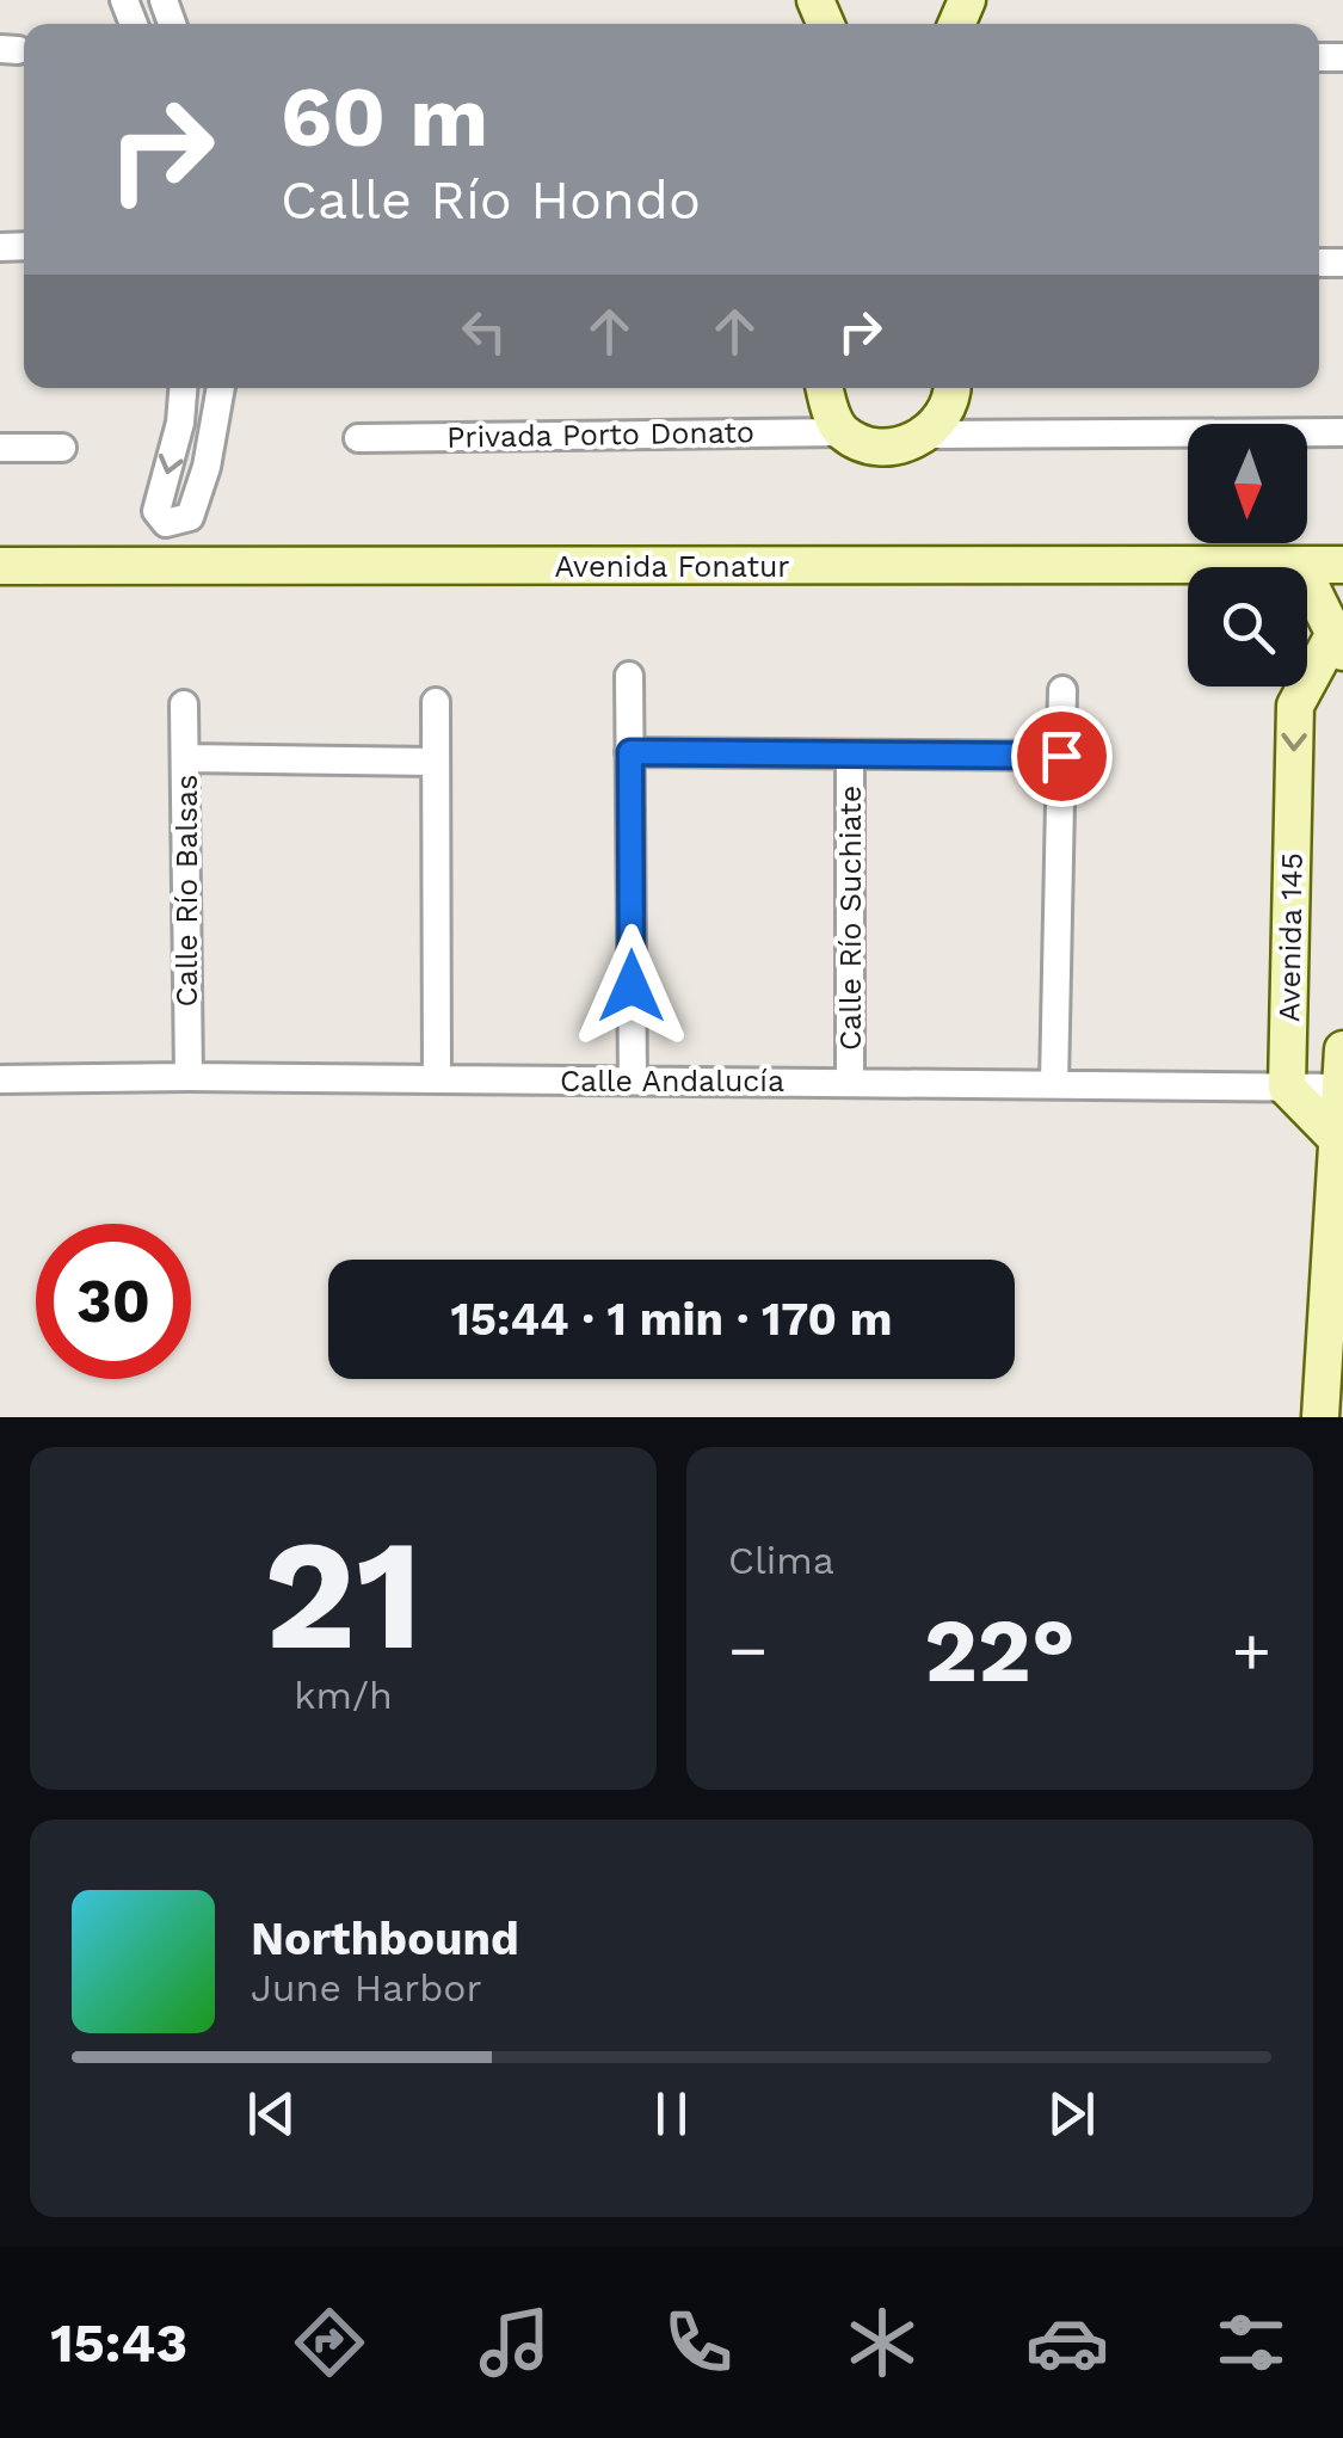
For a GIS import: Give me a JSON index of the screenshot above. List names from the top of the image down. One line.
{"streets":{"main road":["Avenida Fonatur","Avenida 145"],"street":["Privada Porto Donato","Calle Río Balsas","Calle Río Suchiate","Calle Andalucía"]},"crossings":[["Calle Río Balsas","Calle Andalucía"],["Calle Río Suchiate","Calle Andalucía"],["Avenida 145","Calle Andalucía"]],"one_way":["Avenida 145"],"north":"bottom","page":{"turn":["60 m","Calle Río Hondo"],"limit":"30","trip":"15:44 · 1 min · 170 m","tile":[["21","km/h"],"Clima"],"heat":["−","22°","+"],"song":["Northbound","June Harbor"],"tabs":"15:43"}}
